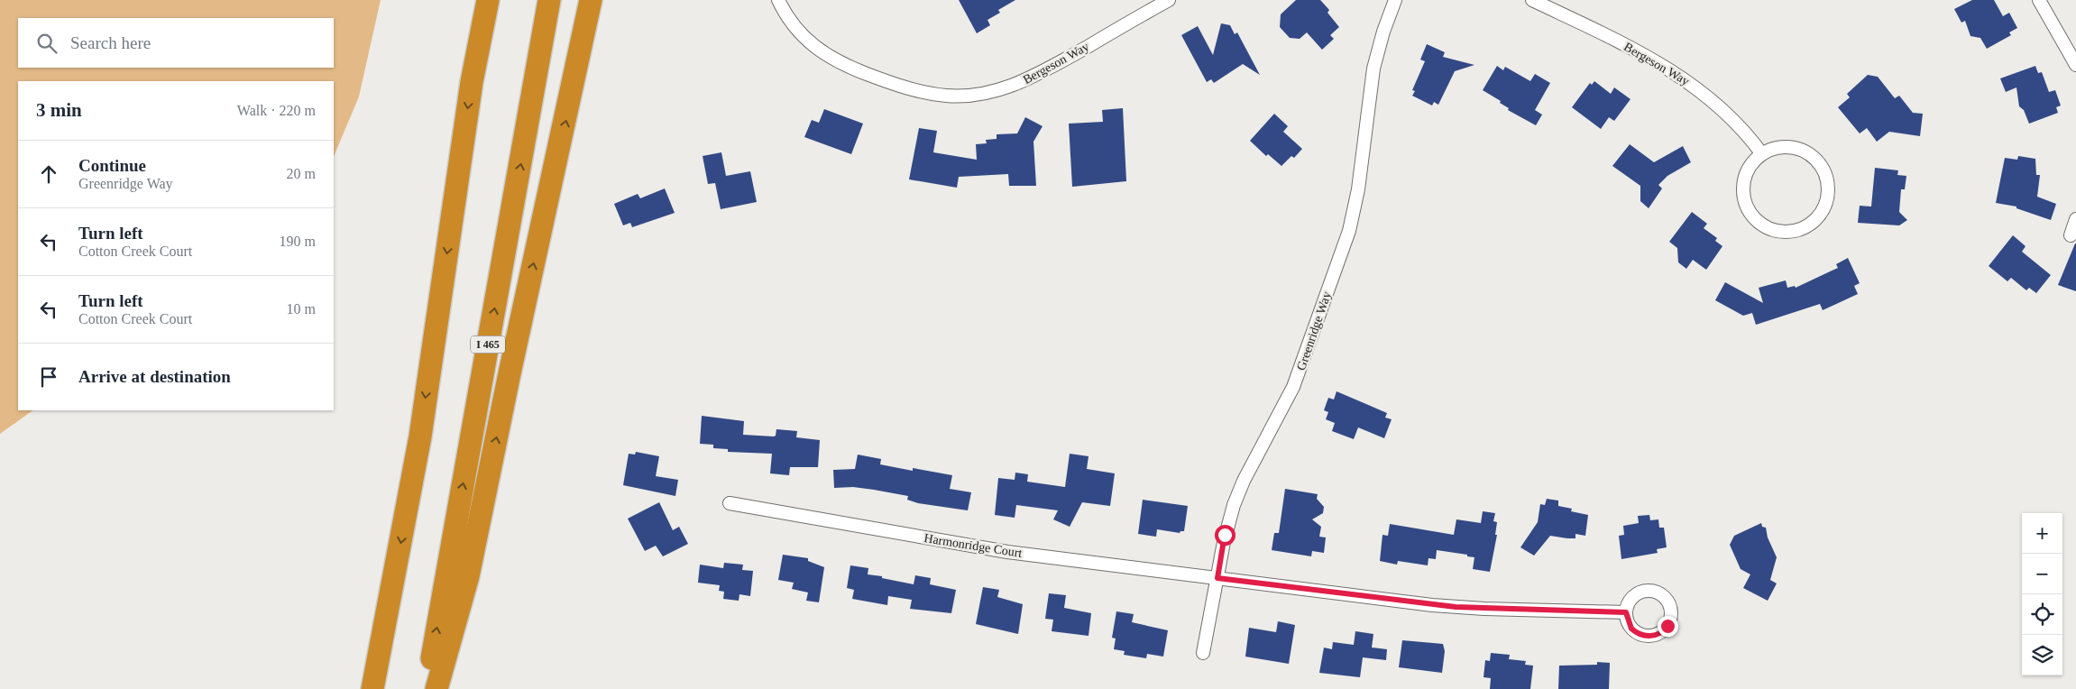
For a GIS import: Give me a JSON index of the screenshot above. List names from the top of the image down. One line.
{"streets":{"highway":["I 465"],"street":["Bergeson Way","Greenridge Way","Harmonridge Court"]},"crossings":[["Greenridge Way","Harmonridge Court"]],"page":{"search":"Search here","heading":["3 min","Walk · 220 m"],"list":[["Continue","Greenridge Way","20 m"],["Turn left","Cotton Creek Court","190 m"],["Turn left","Cotton Creek Court","10 m"],"Arrive at destination"],"map_buttons":["+","−"]}}
